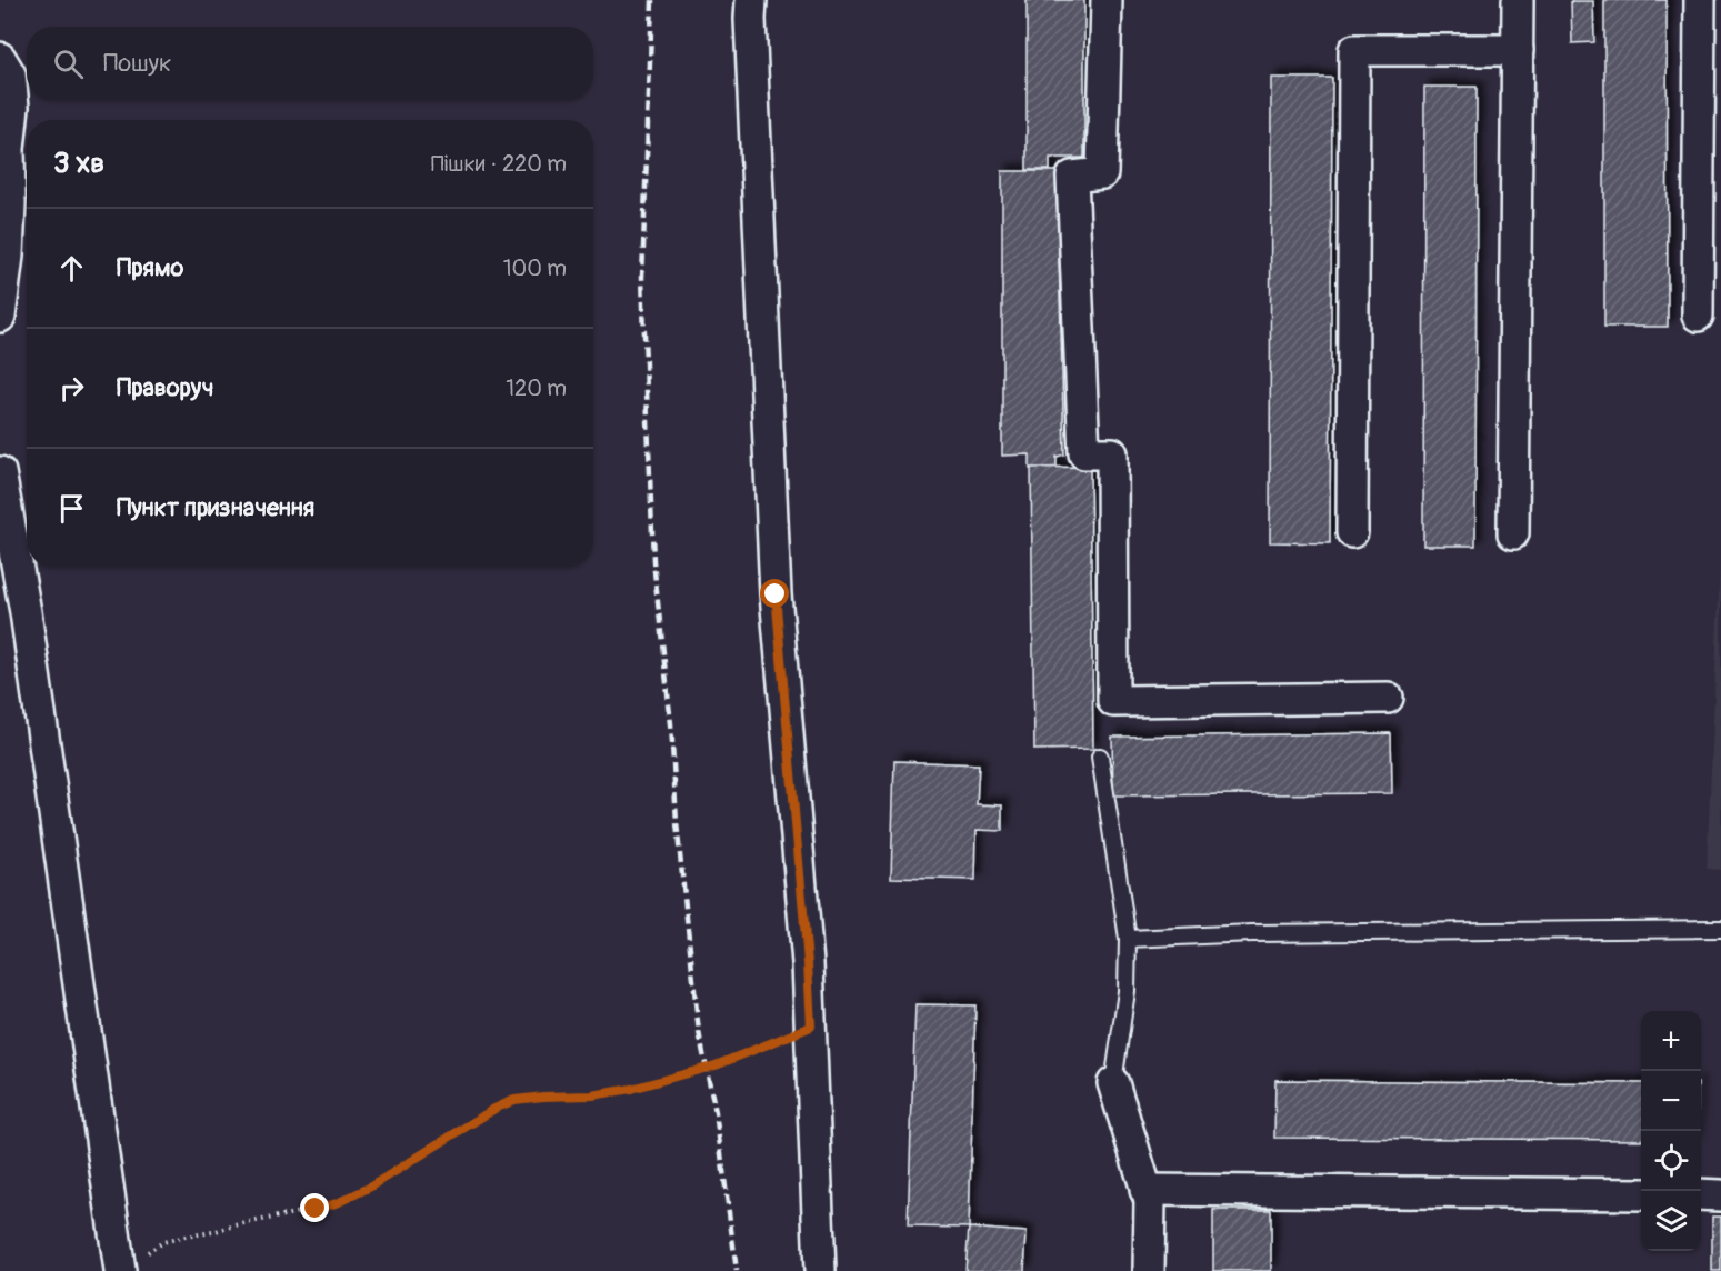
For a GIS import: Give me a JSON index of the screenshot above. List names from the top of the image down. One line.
{"page":{"search":"Пошук","heading":["3 хв","Пішки · 220 m"],"list":[["Прямо","100 m"],["Праворуч","120 m"],"Пункт призначення"],"map_buttons":["+","−"]}}
